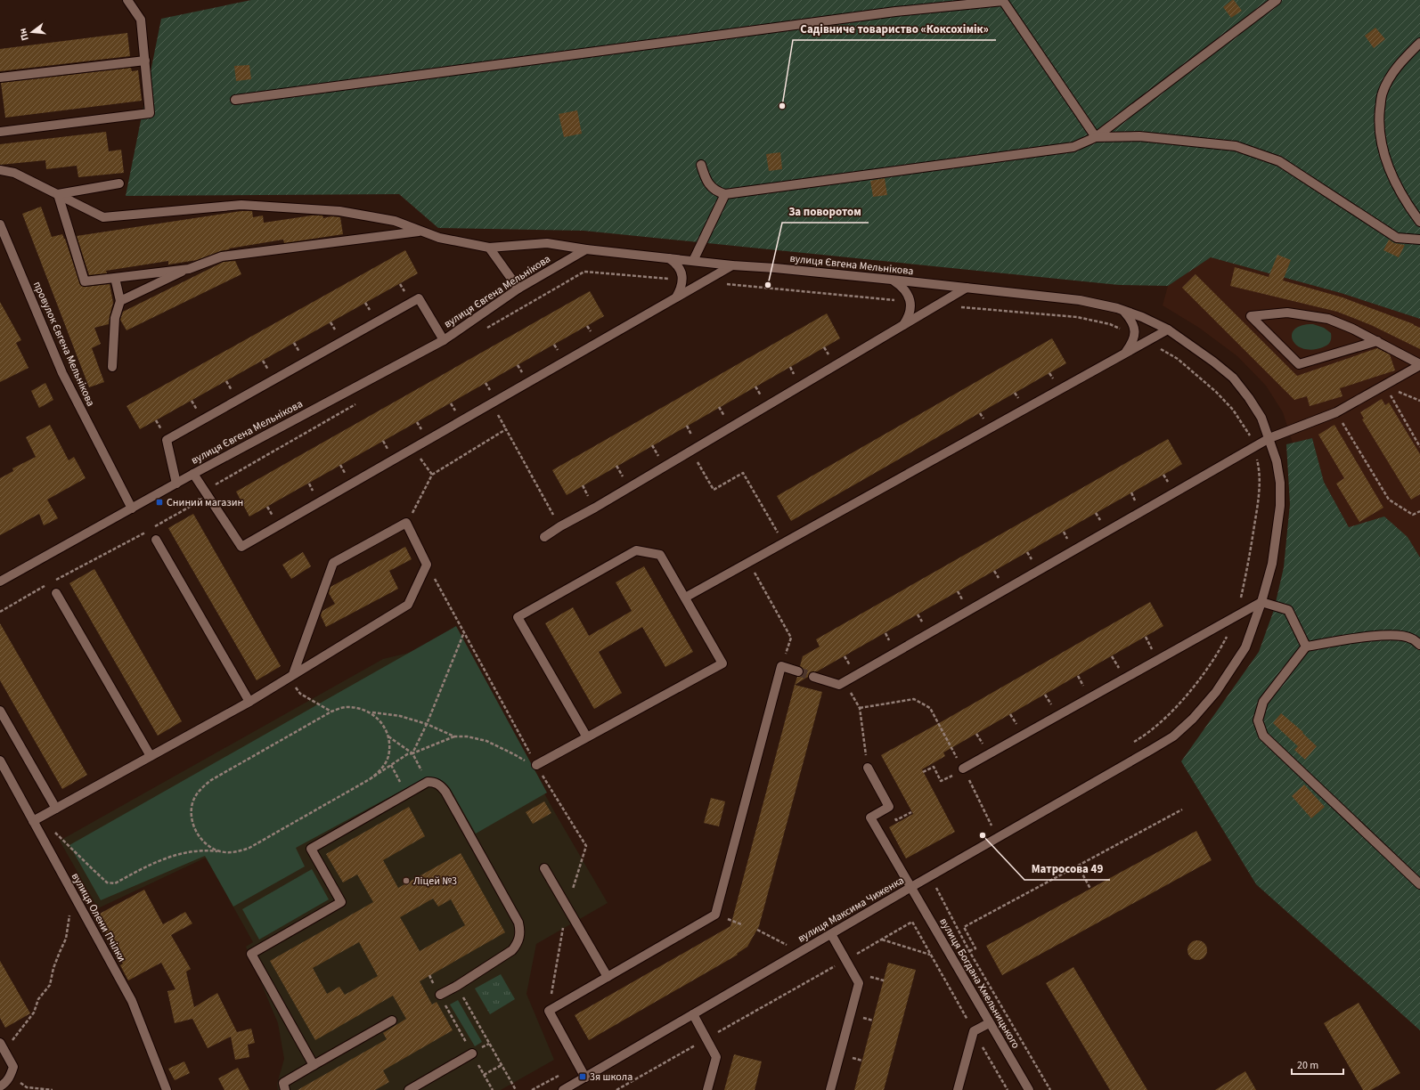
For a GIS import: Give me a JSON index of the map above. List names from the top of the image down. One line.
{"streets":{"street":["вулиця Євгена Мельнікова","провулок Євгена Мельнікова","вулиця Максима Чиженка","вулиця Олени Пчілки","вулиця Богдана Хмельницького"]},"crossings":[["вулиця Євгена Мельнікова","провулок Євгена Мельнікова"],["вулиця Євгена Мельнікова","вулиця Максима Чиженка"],["вулиця Максима Чиженка","вулиця Богдана Хмельницького"]],"places":{"other":["Садівниче товариство «Коксохімік»","За поворотом","Матросова 49","Ліцей №3"],"transit":["Сниний магазин","3я школа"]},"scale_bar":"20 m","north":"left"}
